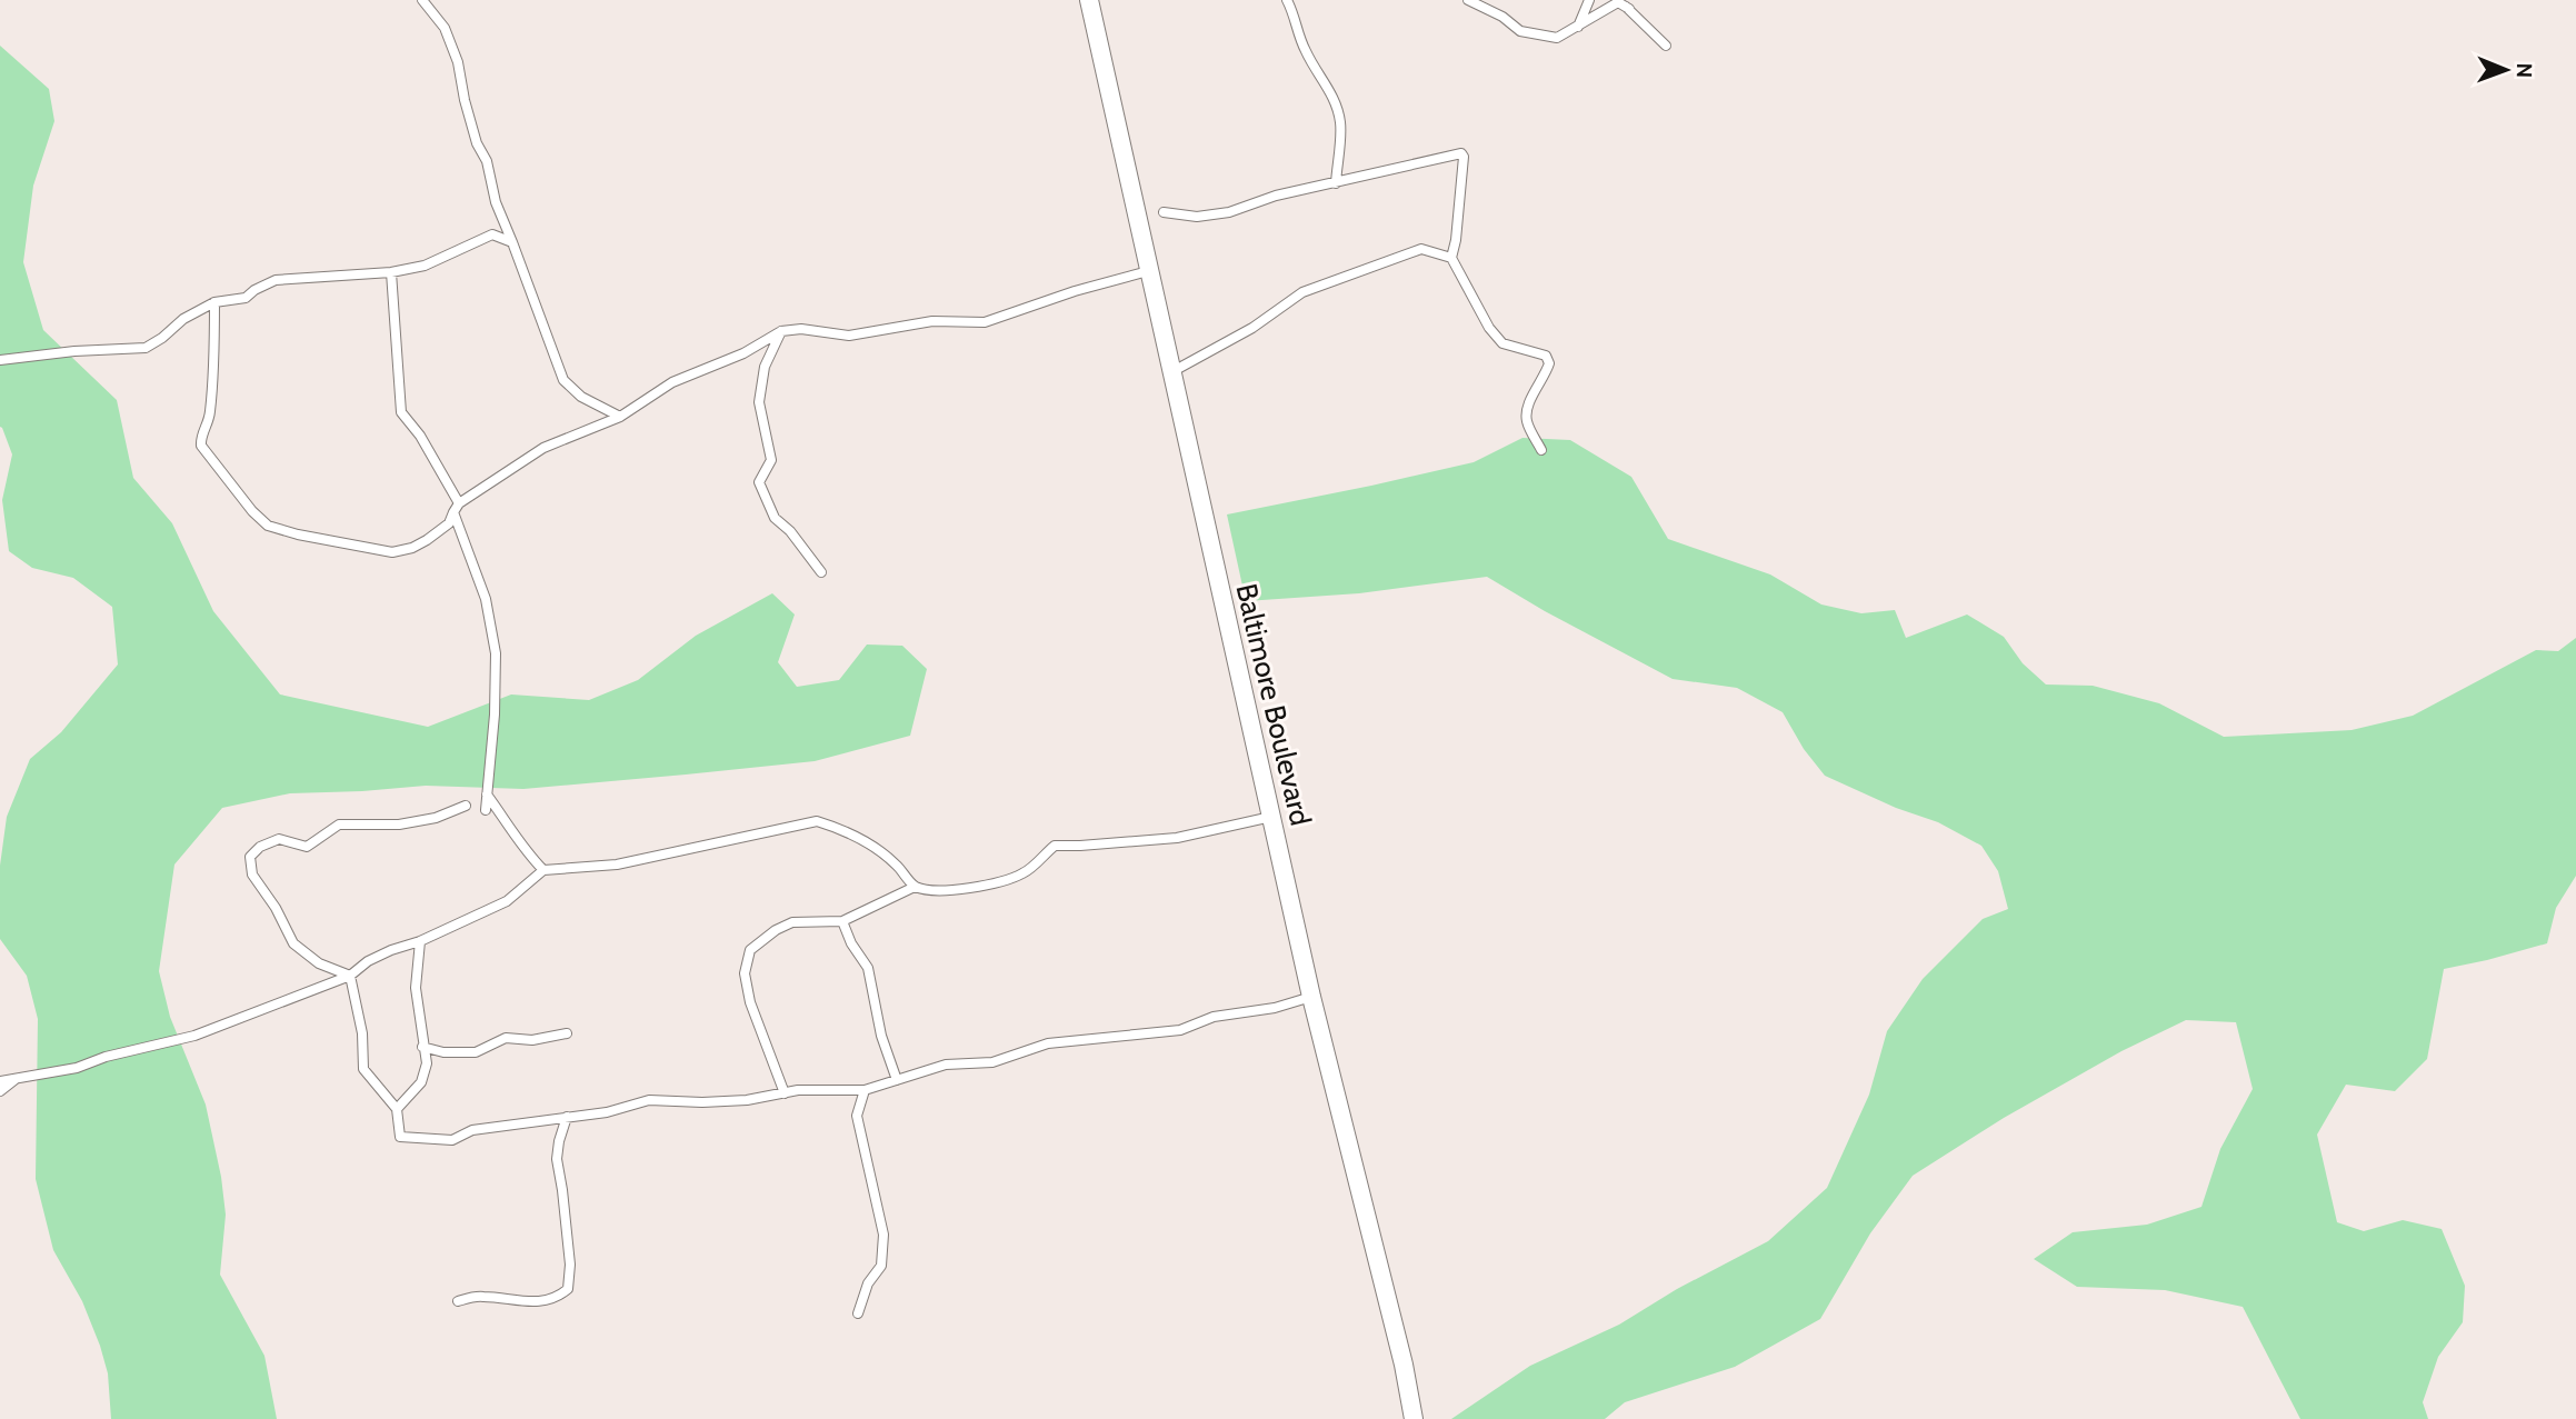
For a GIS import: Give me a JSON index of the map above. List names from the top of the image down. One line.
{"streets":{"highway":["Baltimore Boulevard"]},"north":"right"}
